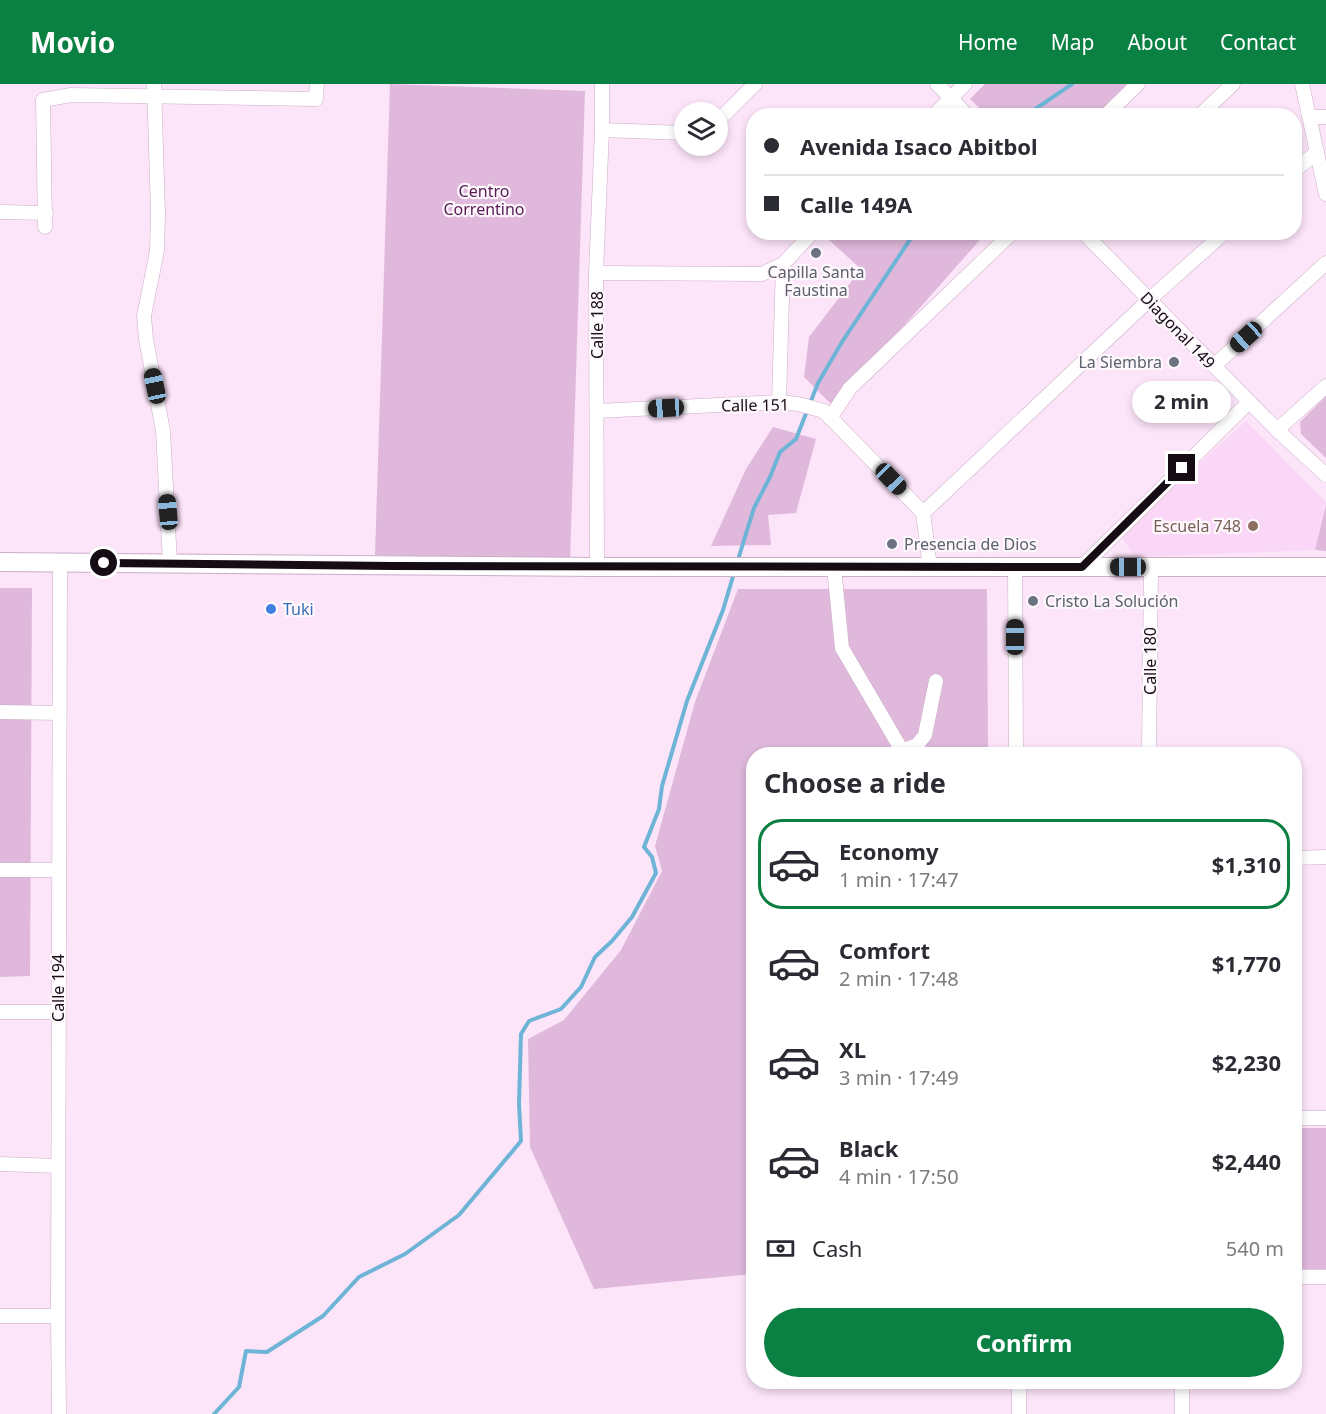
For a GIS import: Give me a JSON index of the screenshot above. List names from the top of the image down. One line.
{"streets":{"street":["Calle 188","Diagonal 149","Calle 151","Calle 180","Calle 194"]},"crossings":[["Calle 188","Calle 151"]],"parks":["Centro Correntino"],"places":["Capilla Santa Faustina","La Siembra","Escuela 748","Presencia de Dios","Cristo La Solución","Tuki"],"page":{"header":"Movio","nav":["Home","Map","About","Contact"],"banner":["Avenida Isaco Abitbol","Calle 149A"],"bubble":"2 min","heading":"Choose a ride","list":[{"name":"Economy","note":"1 min · 17:47","value":"$1,310"},{"name":"Comfort","note":"2 min · 17:48","value":"$1,770"},{"name":"XL","note":"3 min · 17:49","value":"$2,230"},{"name":"Black","note":"4 min · 17:50","value":"$2,440"}],"pay":["Cash","540 m"],"buttons":"Confirm"}}
